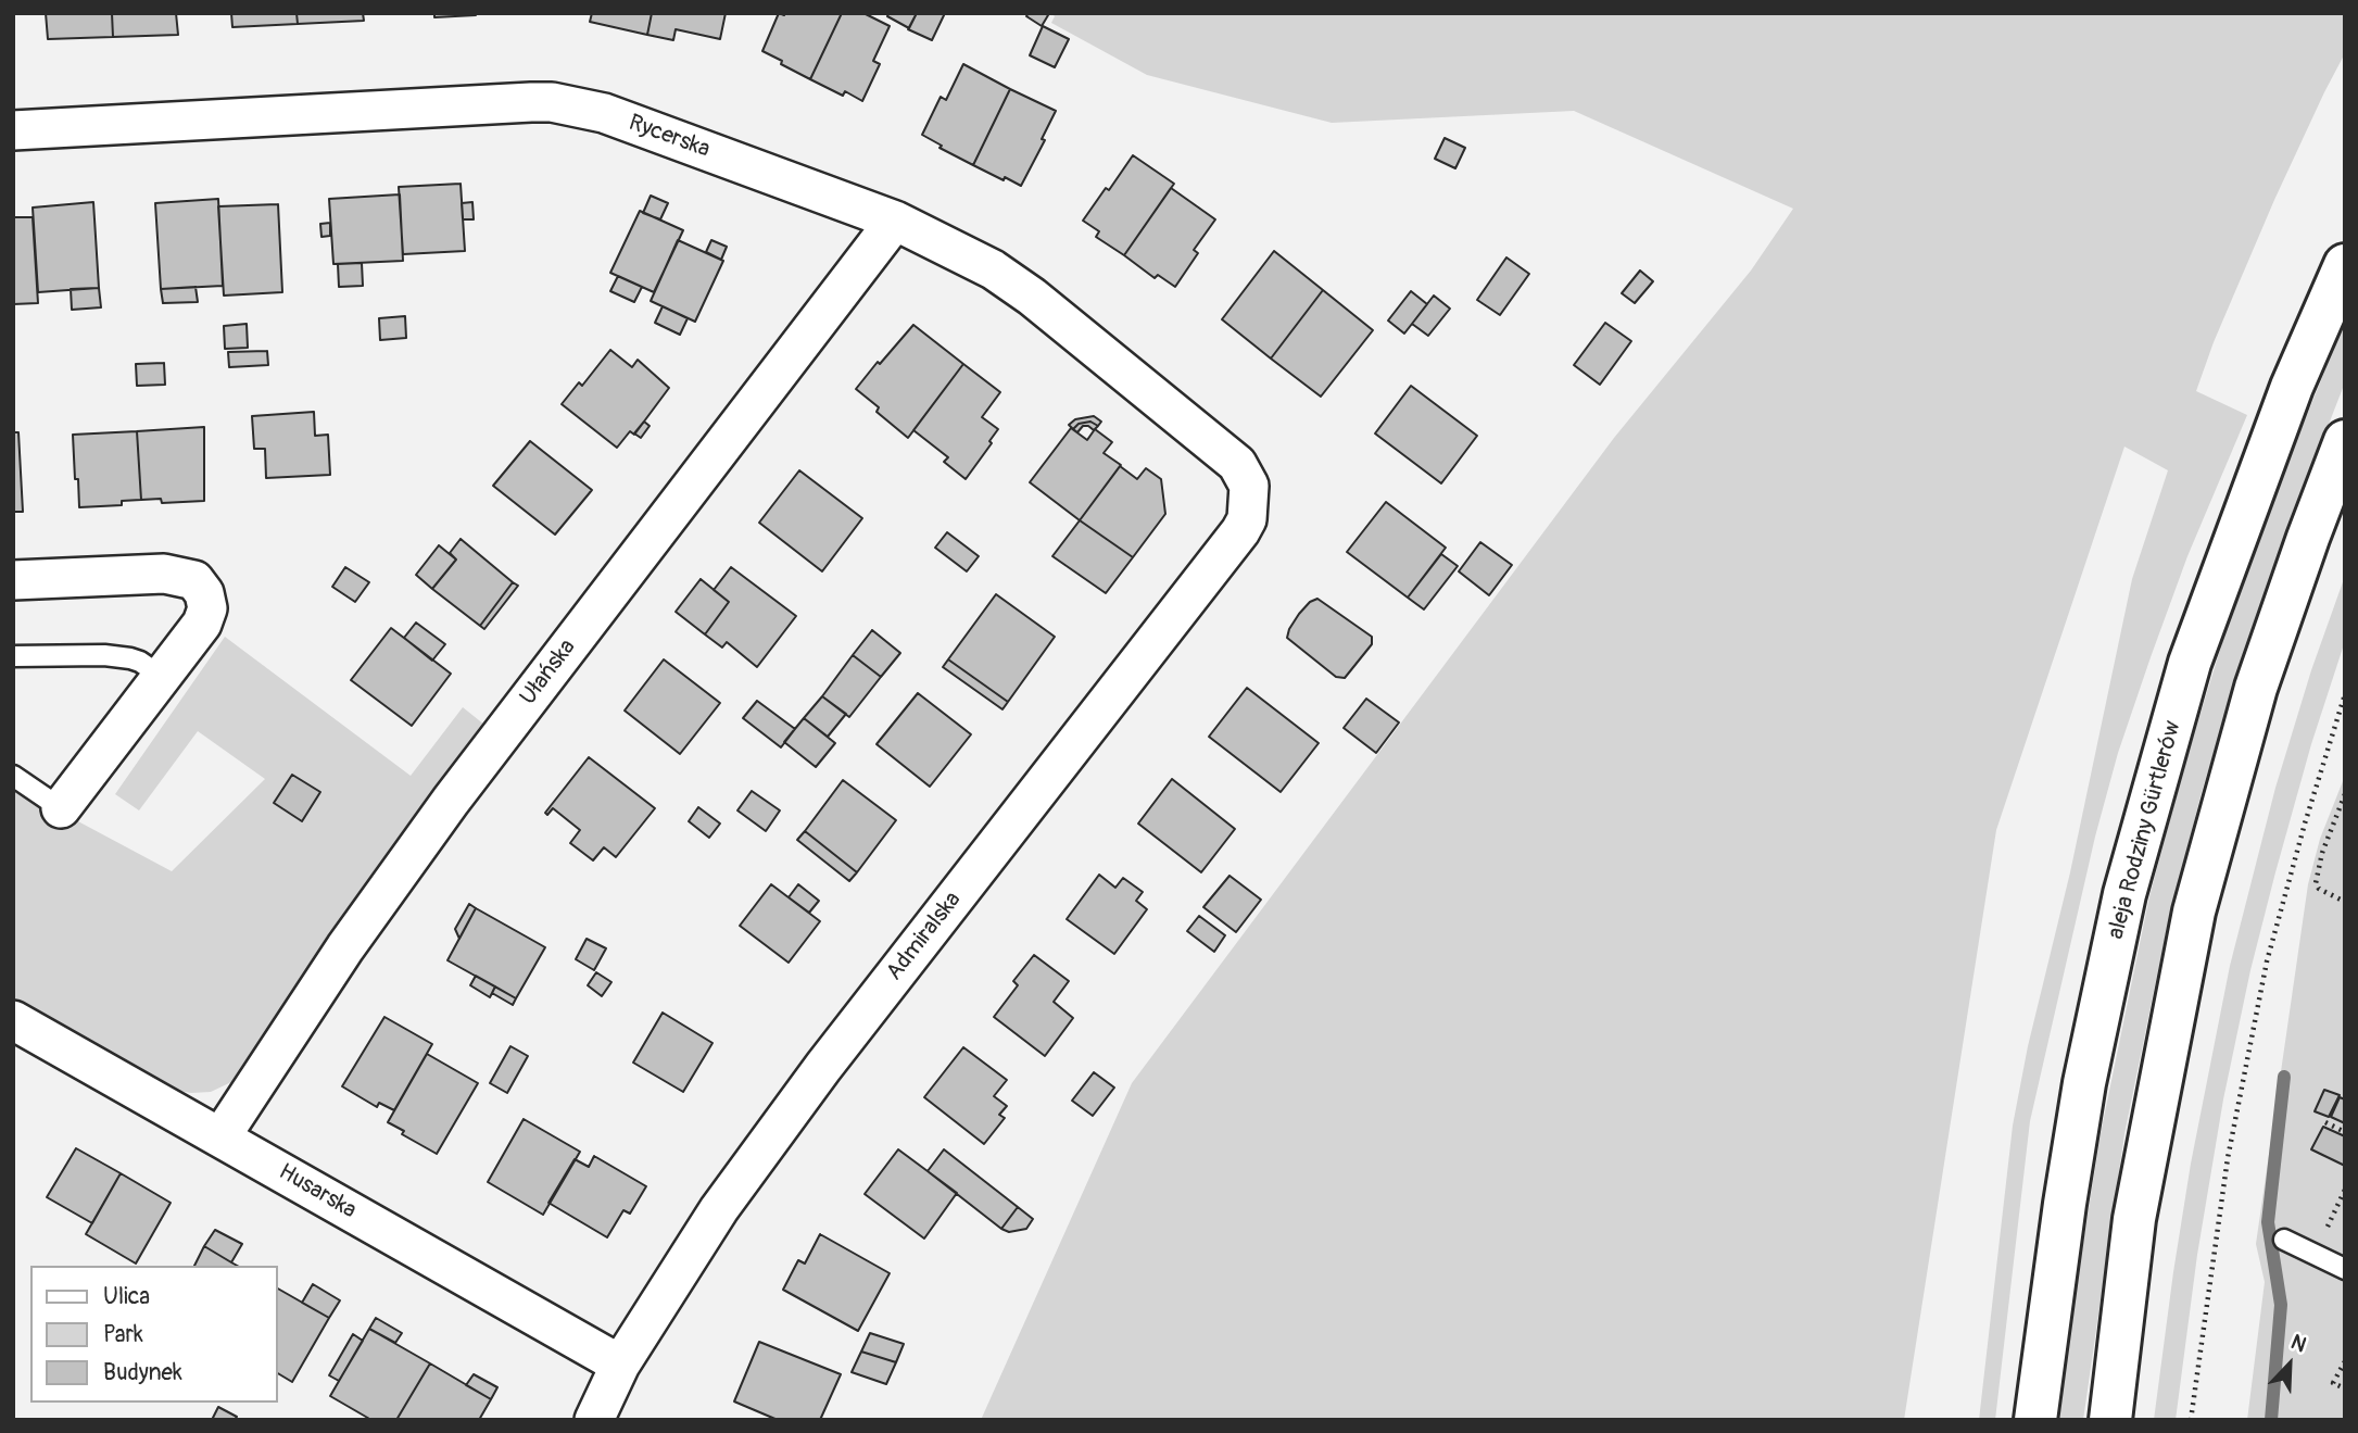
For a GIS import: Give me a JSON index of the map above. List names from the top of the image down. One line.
{"streets":{"main road":["aleja Rodziny Gürtlerów"],"street":["Rycerska","Ułańska","Admiralska","Husarska"]},"crossings":[["Rycerska","Ułańska"],["Rycerska","Admiralska"],["Ułańska","Husarska"],["Admiralska","Husarska"]],"legend":["Ulica","Park","Budynek"],"north":"top right"}
